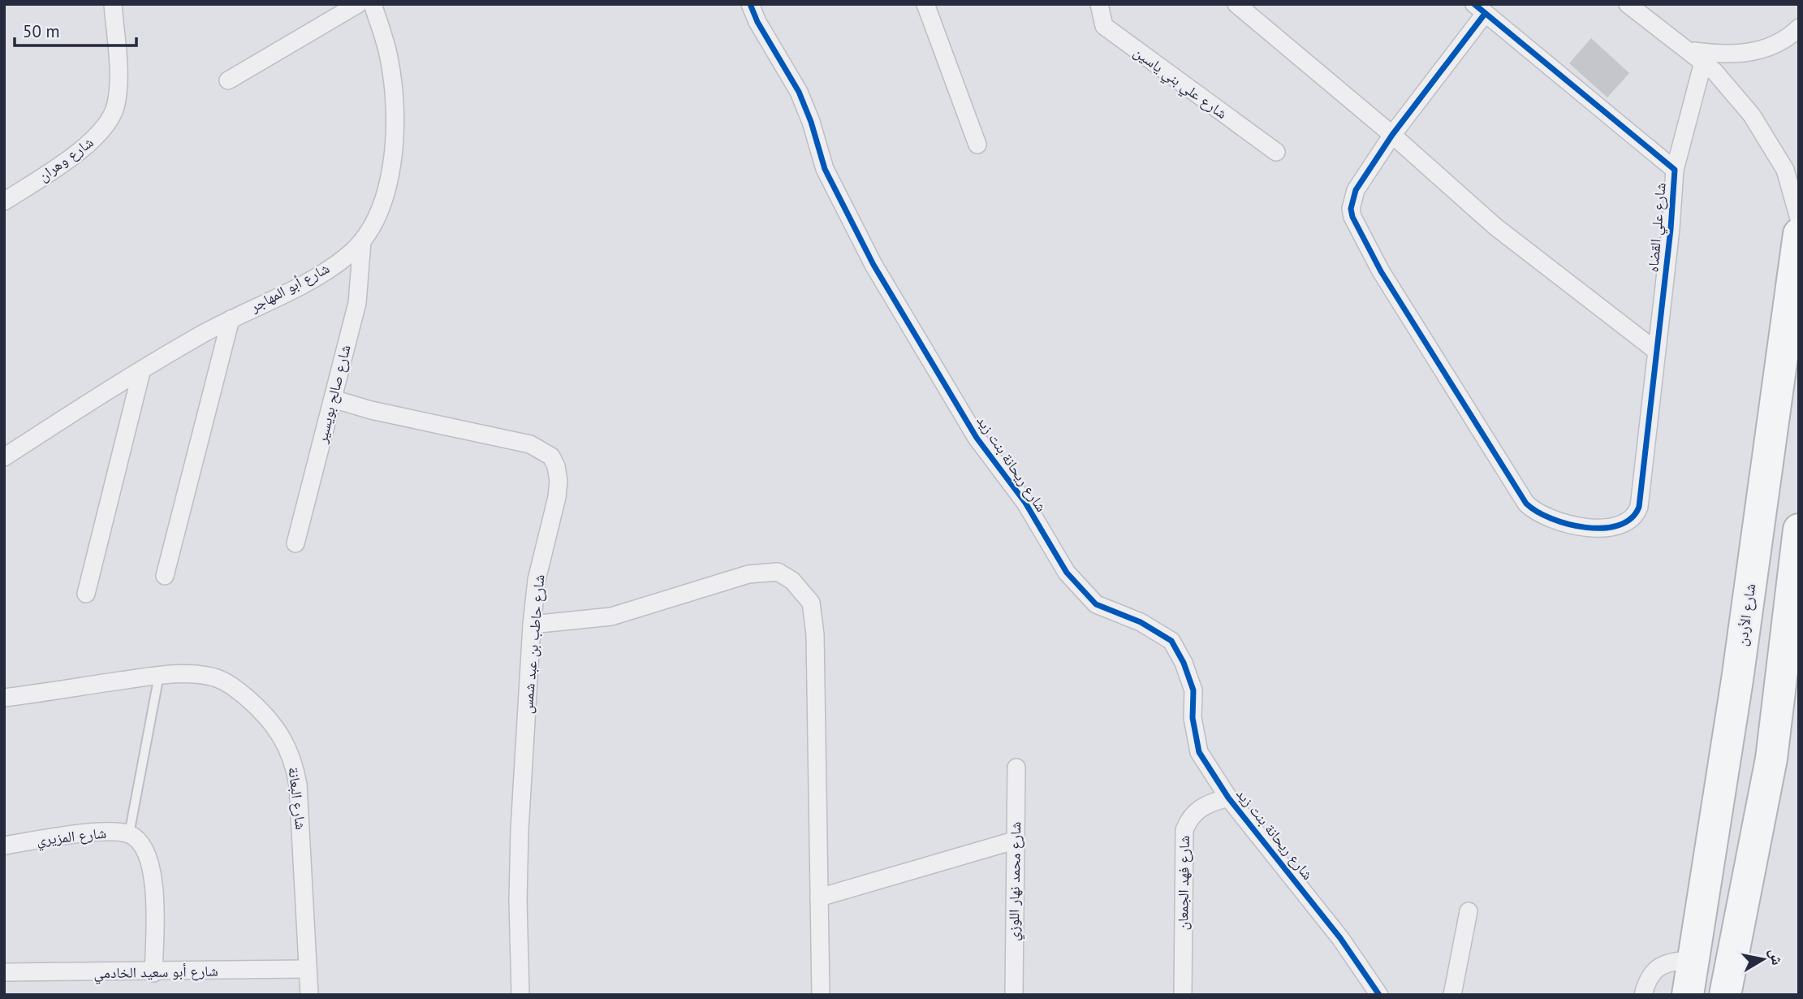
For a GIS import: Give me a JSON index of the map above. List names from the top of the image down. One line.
{"streets":{"highway":["شارع الأردن"],"street":["شارع علي بني ياسين","شارع وهران","شارع علي القضاه","شارع أبو المهاجر","شارع صالح بويسير","شارع ريحانة بنت زيد","شارع حاطب بن عبد شمس","شارع البعانة","شارع المزيري","شارع محمد نهار اللوزي","شارع فهد الجمعان","شارع أبو سعيد الخادمي"]},"crossings":[["شارع أبو المهاجر","شارع صالح بويسير"],["شارع صالح بويسير","شارع حاطب بن عبد شمس"],["شارع ريحانة بنت زيد","شارع فهد الجمعان"],["شارع البعانة","شارع أبو سعيد الخادمي"]],"scale_bar":"50 m","north":"right"}
